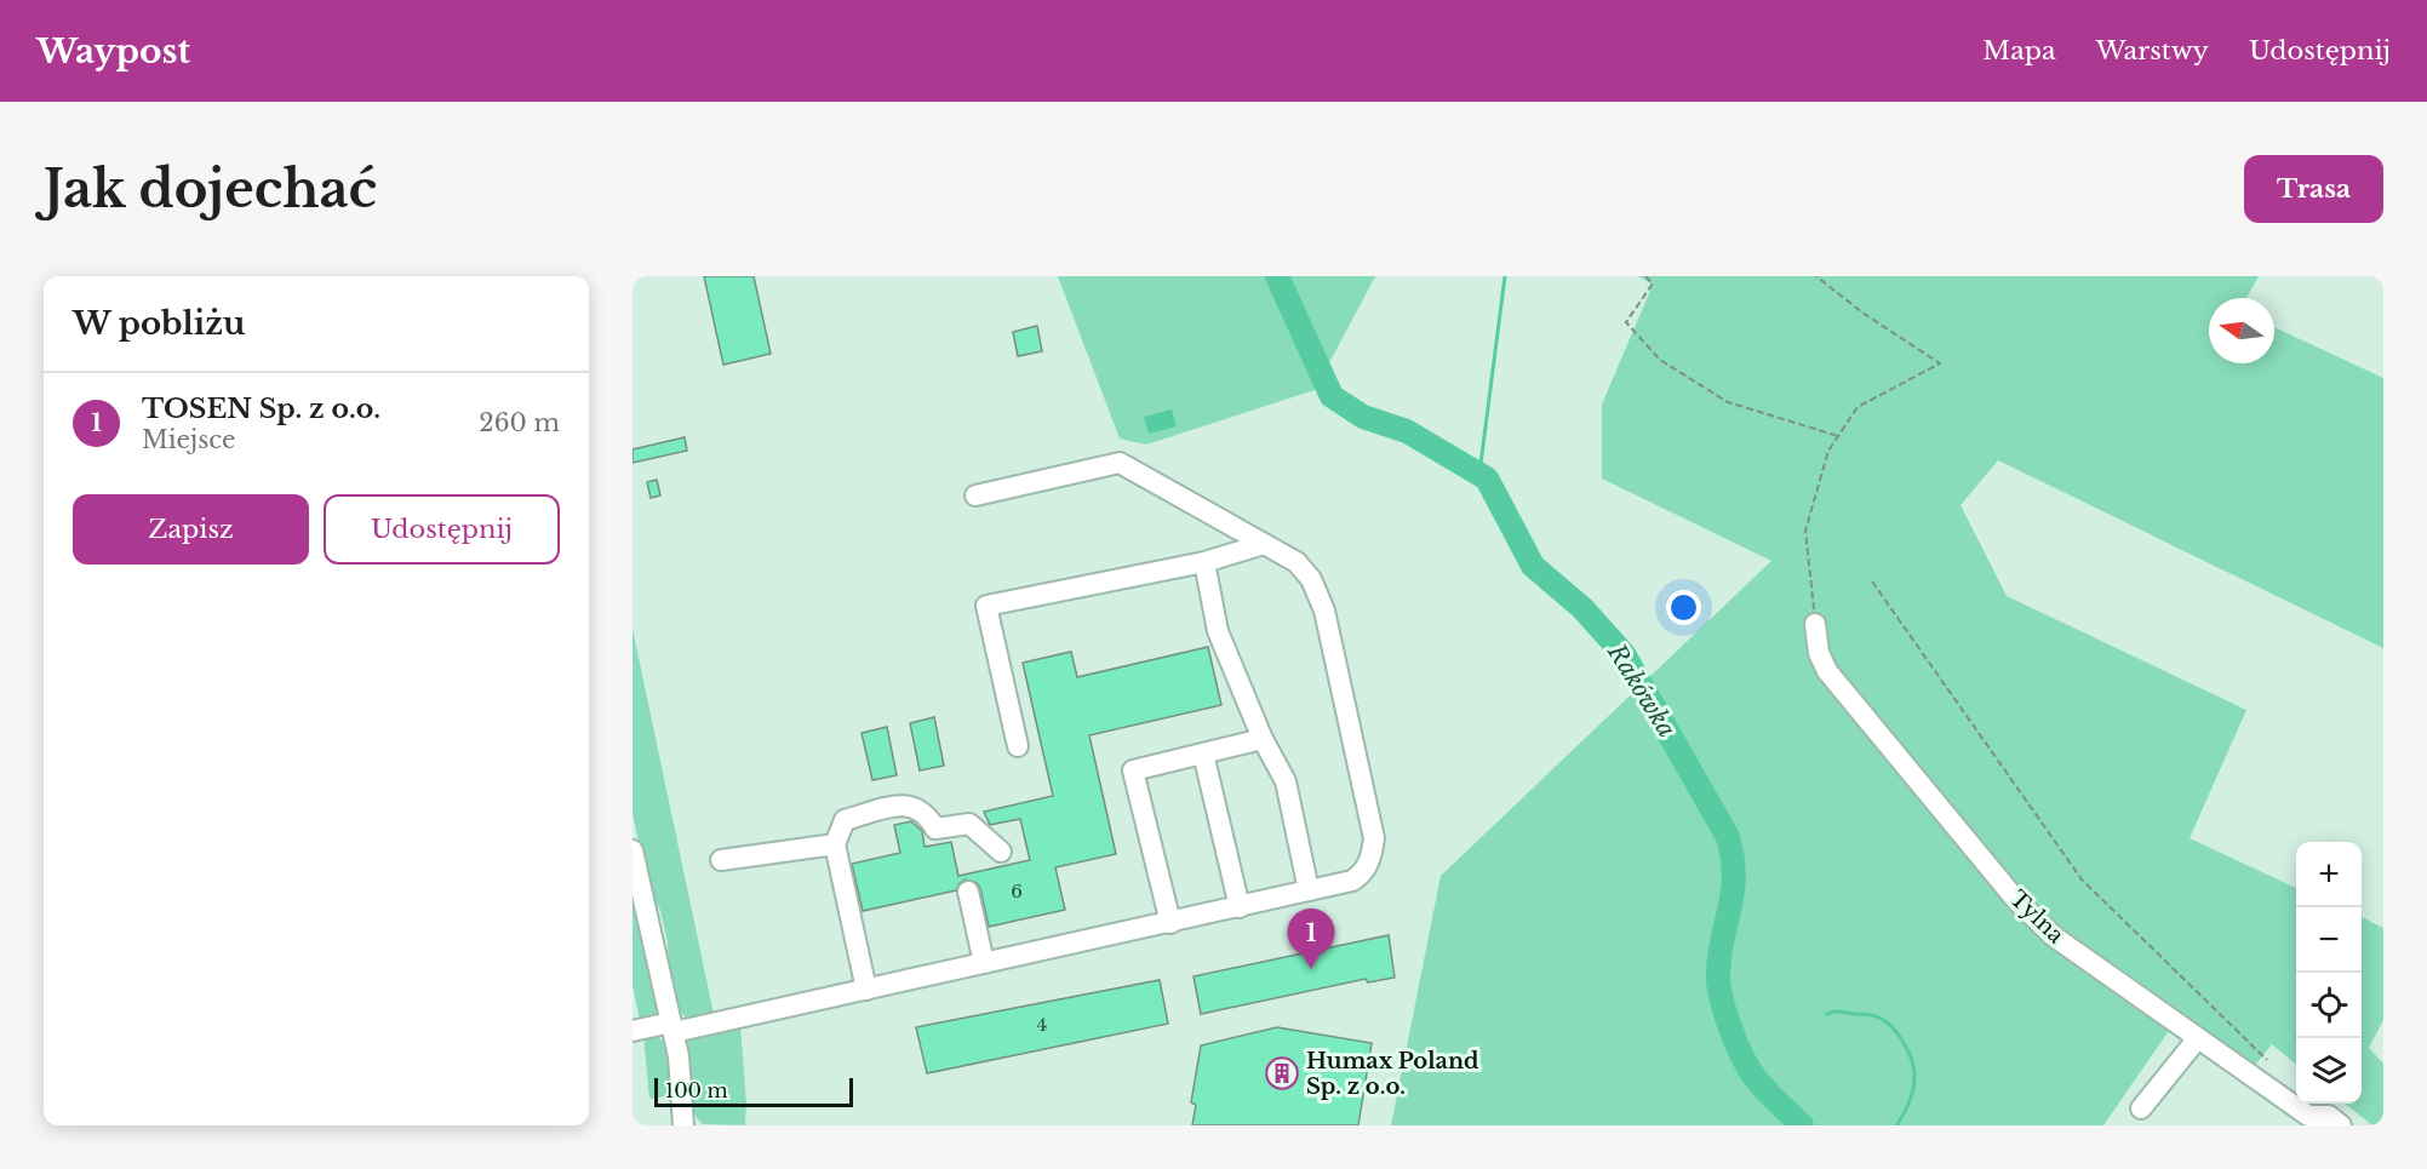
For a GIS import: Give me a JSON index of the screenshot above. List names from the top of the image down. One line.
{"streets":{"street":["Tylna"]},"water":["Rakówka"],"places":{"building":["Humax Poland Sp. z o.o."]},"house_numbers":["6","4"],"scale_bar":"100 m","north":"left","page":{"header":"Waypost","nav":["Mapa","Warstwy","Udostępnij"],"buttons":["Trasa",["Zapisz","Udostępnij"]],"title":"Jak dojechać","heading":"W pobliżu","list":[{"mark":"1","name":"TOSEN Sp. z o.o.","note":"Miejsce","value":"260 m"}],"map_buttons":["+","−"],"pins":"1","scale":"100 m"}}
